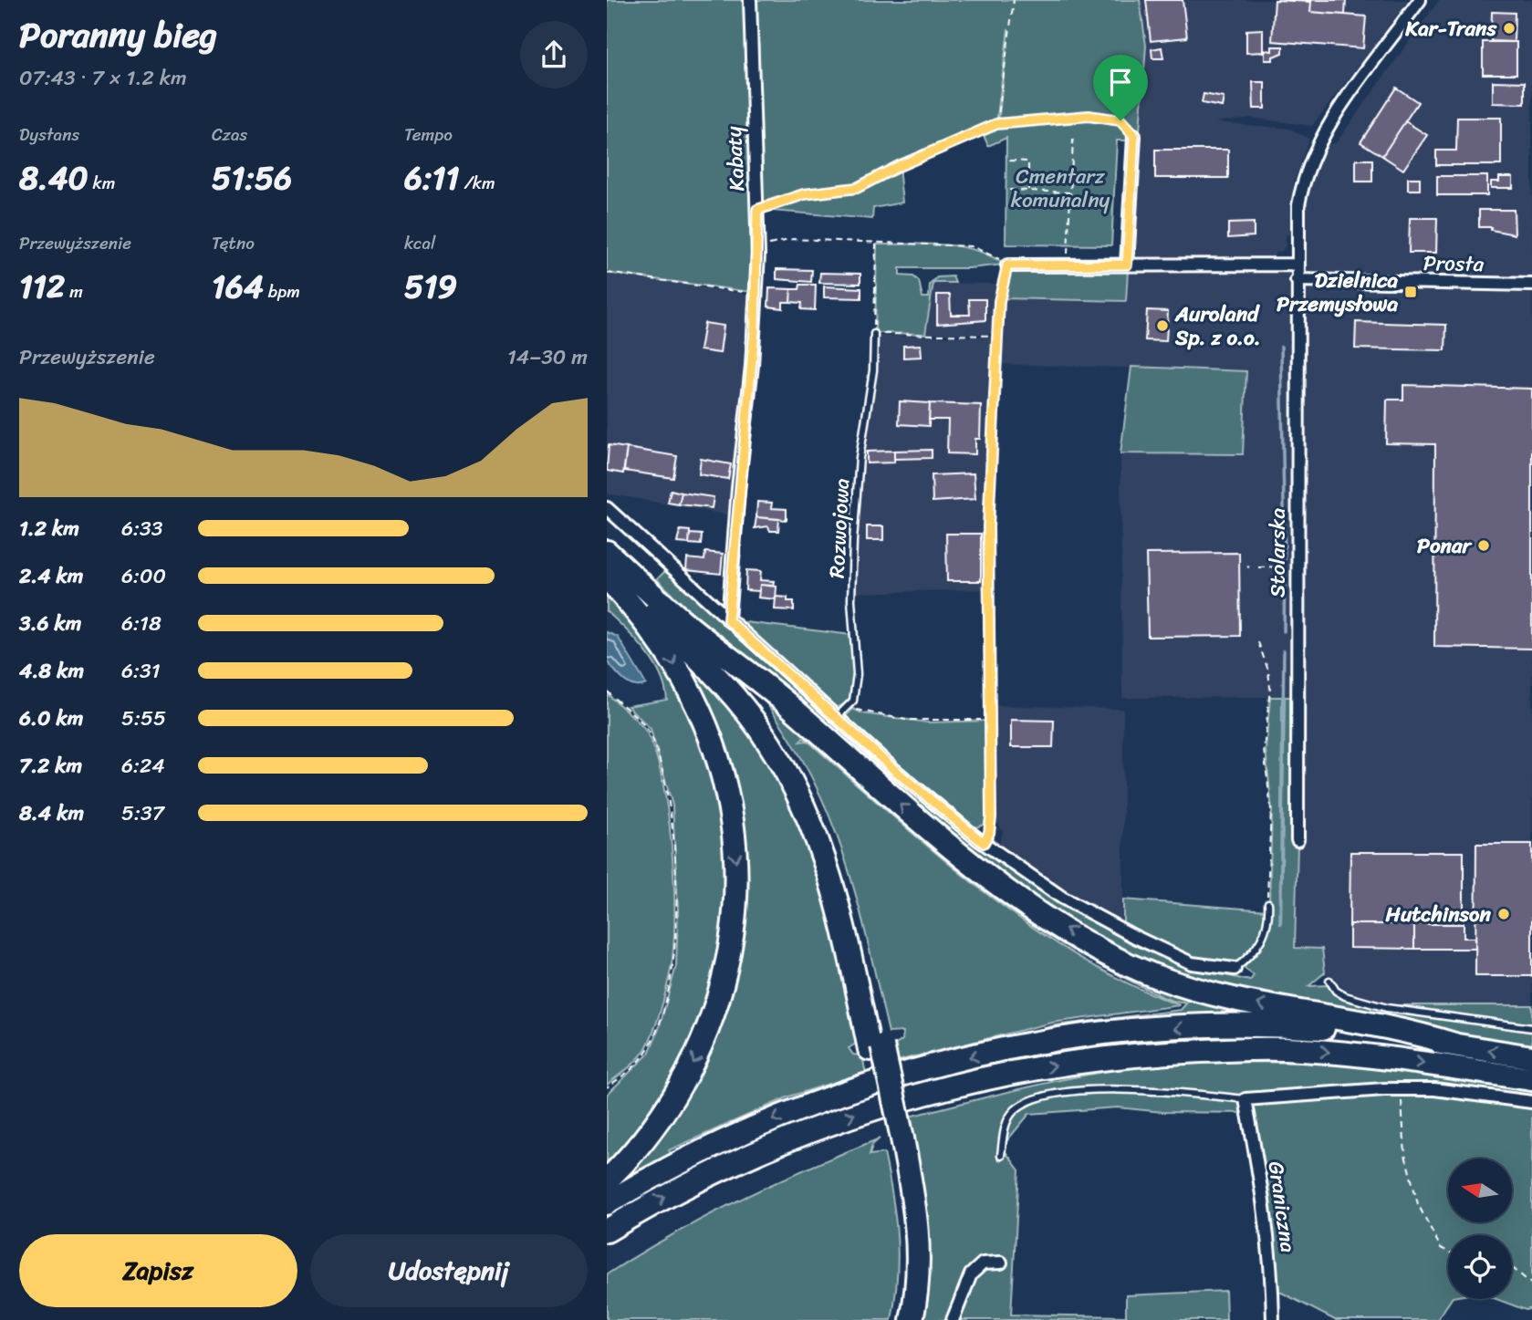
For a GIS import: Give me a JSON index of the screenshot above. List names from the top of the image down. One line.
{"streets":{"street":["Kabaty","Prosta","Stolarska","Graniczna"],"lane":["Rozwojowa"]},"crossings":[["Prosta","Stolarska"]],"parks":["Cmentarz komunalny"],"places":{"other":["Kar-Trans","Auroland Sp. z o.o.","Ponar","Hutchinson"],"transit":["Dzielnica Przemysłowa"]},"north":"left","page":{"heading":["Poranny bieg","07:43 · 7 × 1.2 km"],"stats":[["Dystans","8.40 km"],["Czas","51:56"],["Tempo","6:11 /km"],["Przewyższenie","112 m"],["Tętno","164 bpm"],["kcal","519"]],"chart":["Przewyższenie","14–30 m"],"list":[{"name":"1.2 km","note":"6:33"},{"name":"2.4 km","note":"6:00"},{"name":"3.6 km","note":"6:18"},{"name":"4.8 km","note":"6:31"},{"name":"6.0 km","note":"5:55"},{"name":"7.2 km","note":"6:24"},{"name":"8.4 km","note":"5:37"}],"buttons":["Zapisz","Udostępnij"]}}
